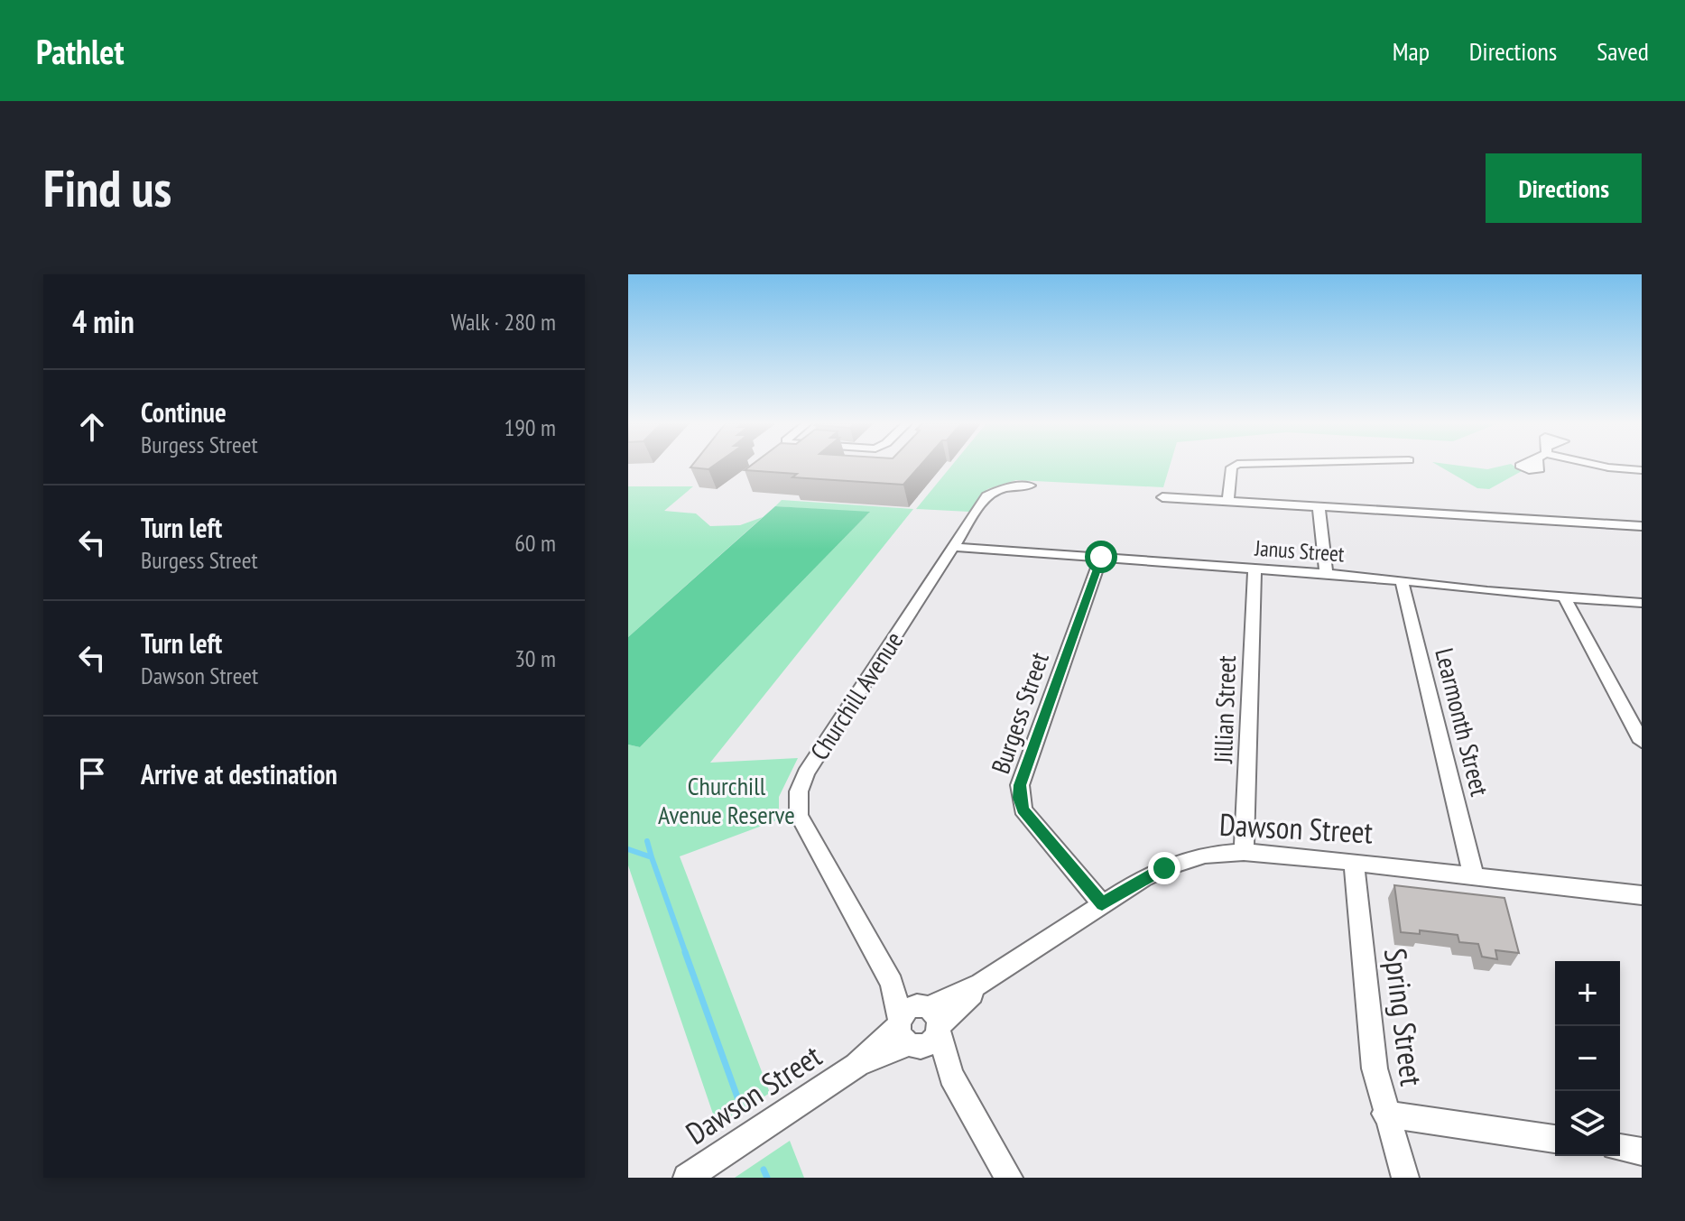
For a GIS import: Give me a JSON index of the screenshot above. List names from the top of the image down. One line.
{"streets":{"street":["Janus Street","Churchill Avenue","Jillian Street","Burgess Street","Learmonth Street","Dawson Street","Spring Street"]},"crossings":[["Janus Street","Churchill Avenue"],["Janus Street","Jillian Street"],["Janus Street","Burgess Street"],["Janus Street","Learmonth Street"],["Churchill Avenue","Dawson Street"],["Jillian Street","Dawson Street"],["Burgess Street","Dawson Street"],["Learmonth Street","Dawson Street"],["Dawson Street","Spring Street"]],"parks":["Churchill Avenue Reserve"],"page":{"header":"Pathlet","nav":["Map","Directions","Saved"],"buttons":"Directions","title":"Find us","heading":["4 min","Walk · 280 m"],"list":[["Continue","Burgess Street","190 m"],["Turn left","Burgess Street","60 m"],["Turn left","Dawson Street","30 m"],"Arrive at destination"],"map_buttons":["+","−"]}}
